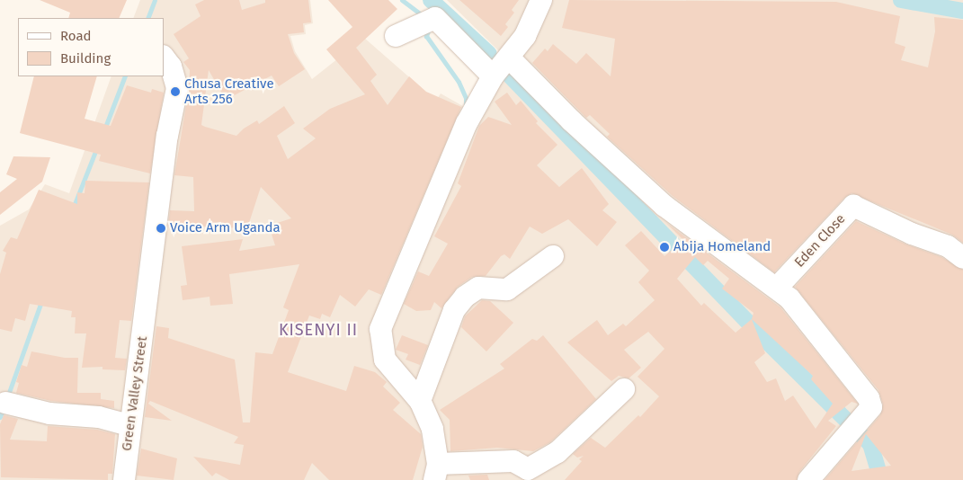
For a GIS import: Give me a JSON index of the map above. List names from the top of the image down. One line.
{"streets":{"street":["Eden Close","Green Valley Street"]},"districts":["KISENYI II"],"places":["Chusa Creative Arts 256","Voice Arm Uganda","Abija Homeland"],"legend":["Road","Building"]}
